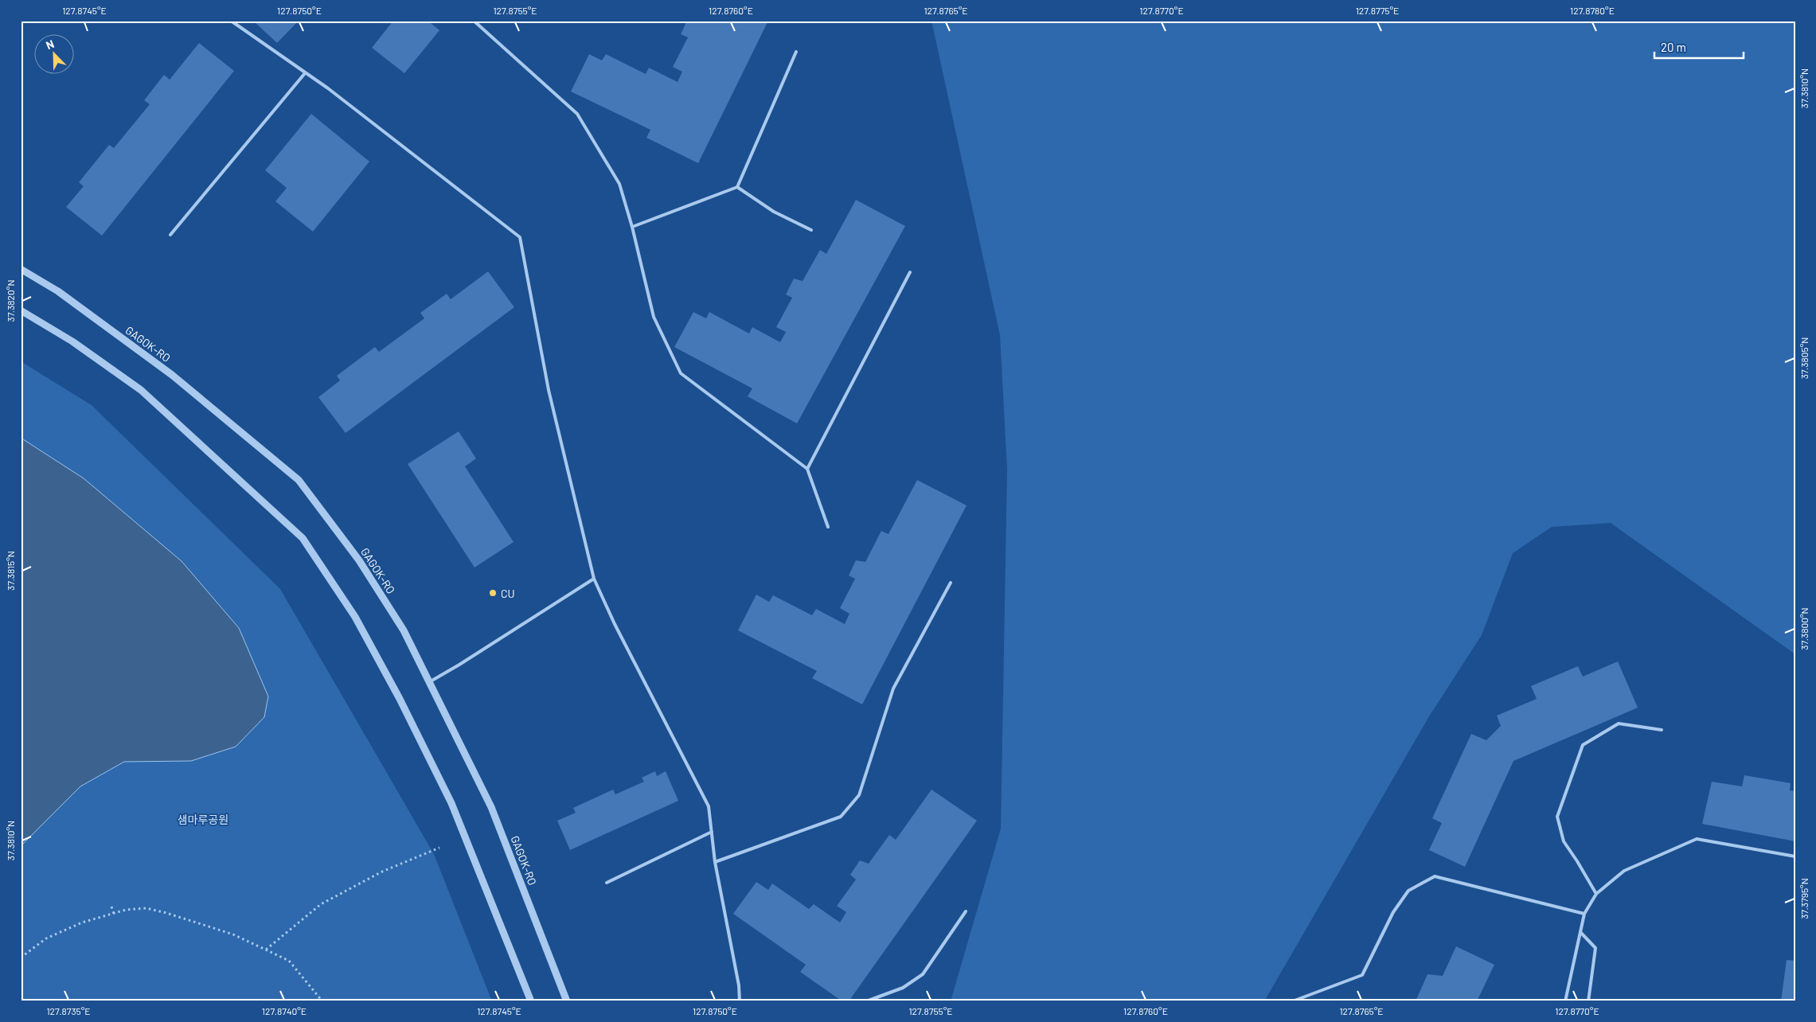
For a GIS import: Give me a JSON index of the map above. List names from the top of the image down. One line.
{"streets":{"street":["GAGOK-RO"]},"parks":["샘마루공원"],"places":["CU"],"scale_bar":"20 m","north":"top left","coordinates":["127.8745°E","127.8750°E","127.8755°E","127.8760°E","127.8765°E","127.8770°E","127.8775°E","127.8780°E","37.3810°N","37.3820°N","37.3805°N","37.3815°N","37.3800°N","37.3795°N","127.8735°E","127.8740°E"]}
